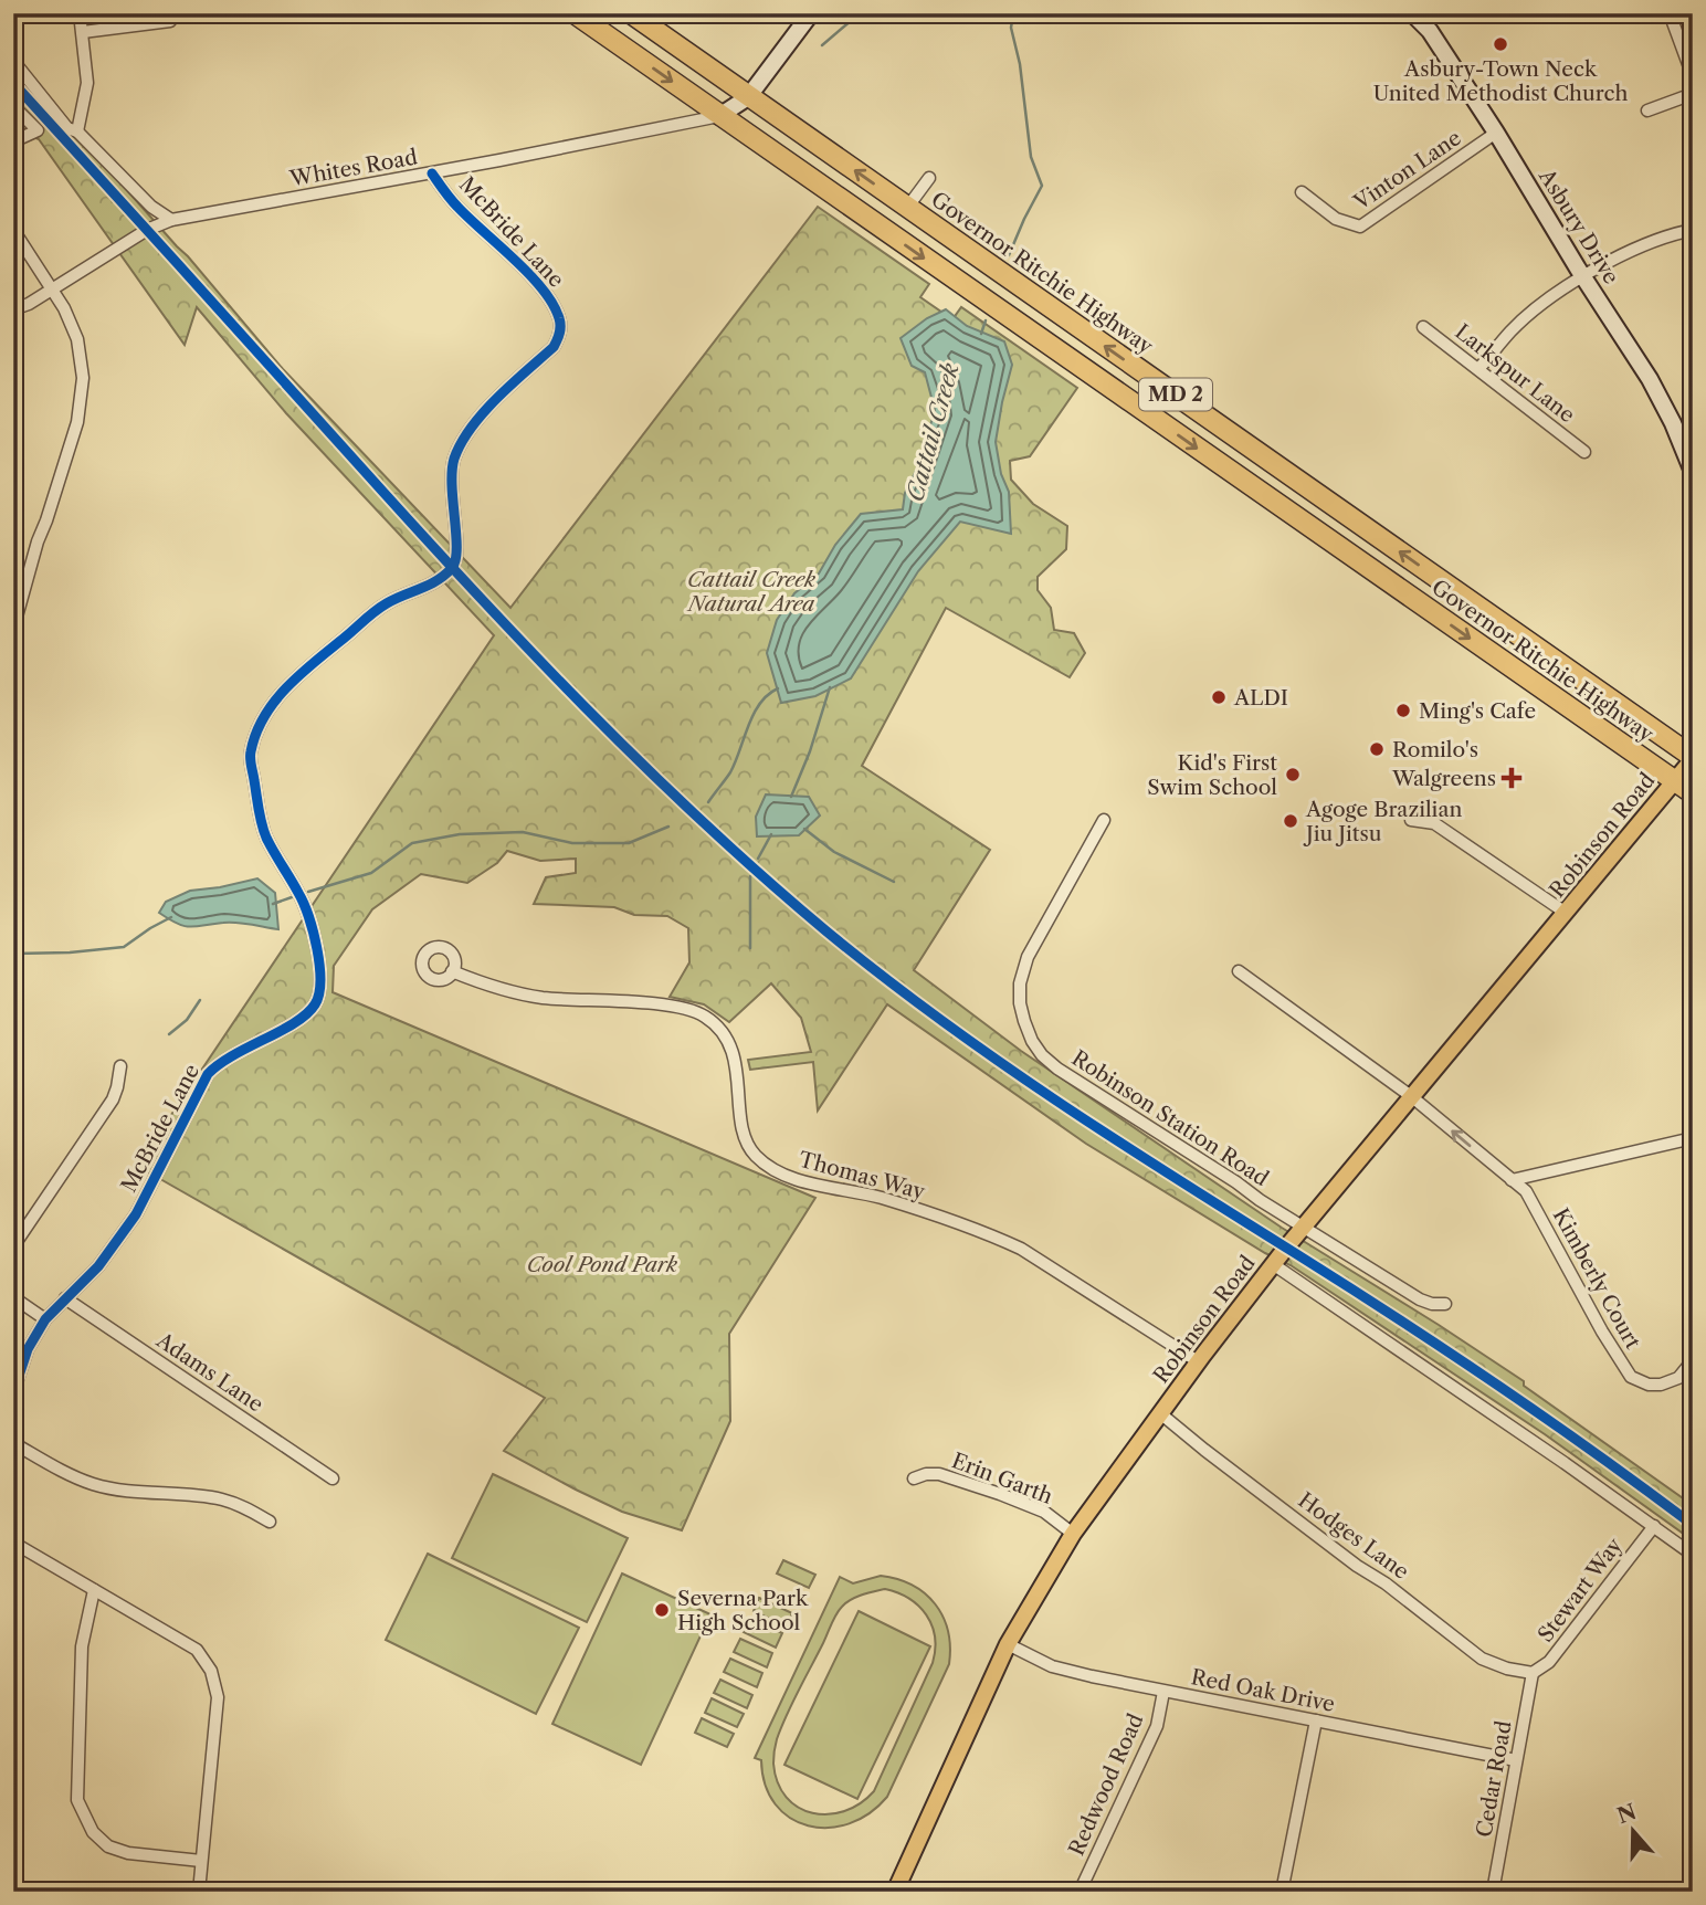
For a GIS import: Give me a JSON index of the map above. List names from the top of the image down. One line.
{"streets":{"highway":["Governor Ritchie Highway","MD 2"],"main road":["Robinson Road"],"street":["Whites Road","Vinton Lane","Asbury Drive","McBride Lane","Larkspur Lane","Robinson Station Road","Thomas Way","Kimberly Court","Adams Lane","Erin Garth","Hodges Lane","Stewart Way","Red Oak Drive","Cedar Road","Redwood Road"]},"crossings":[["Whites Road","McBride Lane"],["Whites Road","Governor Ritchie Highway"],["Whites Road","MD 2"],["Vinton Lane","Asbury Drive"],["McBride Lane","Adams Lane"],["Governor Ritchie Highway","MD 2"],["Governor Ritchie Highway","Robinson Road"],["Robinson Road","Robinson Station Road"],["Robinson Road","Thomas Way"],["Robinson Road","Erin Garth"],["Robinson Road","Hodges Lane"],["Robinson Road","Red Oak Drive"],["Hodges Lane","Stewart Way"],["Hodges Lane","Cedar Road"],["Stewart Way","Cedar Road"],["Red Oak Drive","Cedar Road"],["Red Oak Drive","Redwood Road"]],"water":["Cattail Creek"],"parks":["Cattail Creek Natural Area","Cool Pond Park"],"places":{"other":["Asbury-Town Neck United Methodist Church","ALDI","Ming's Cafe","Romilo's","Kid's First Swim School","Agoge Brazilian Jiu Jitsu","Severna Park High School"],"health":["Walgreens"]},"north":"top"}
